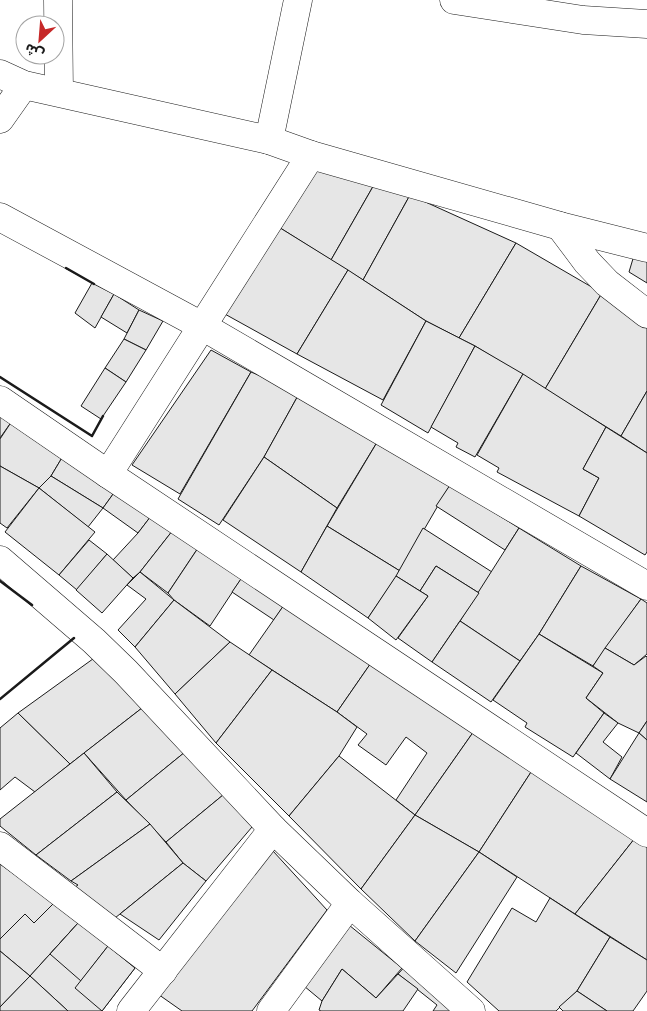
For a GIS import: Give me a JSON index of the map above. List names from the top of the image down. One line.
{"north":"bottom left"}
